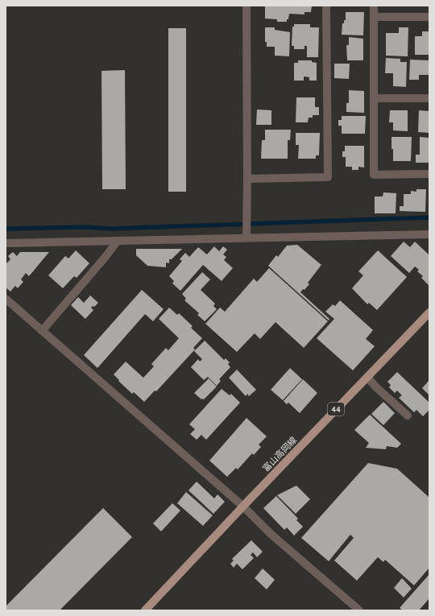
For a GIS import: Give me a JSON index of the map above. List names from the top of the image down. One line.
{"streets":{"main road":["44","富山高岡線"]}}
